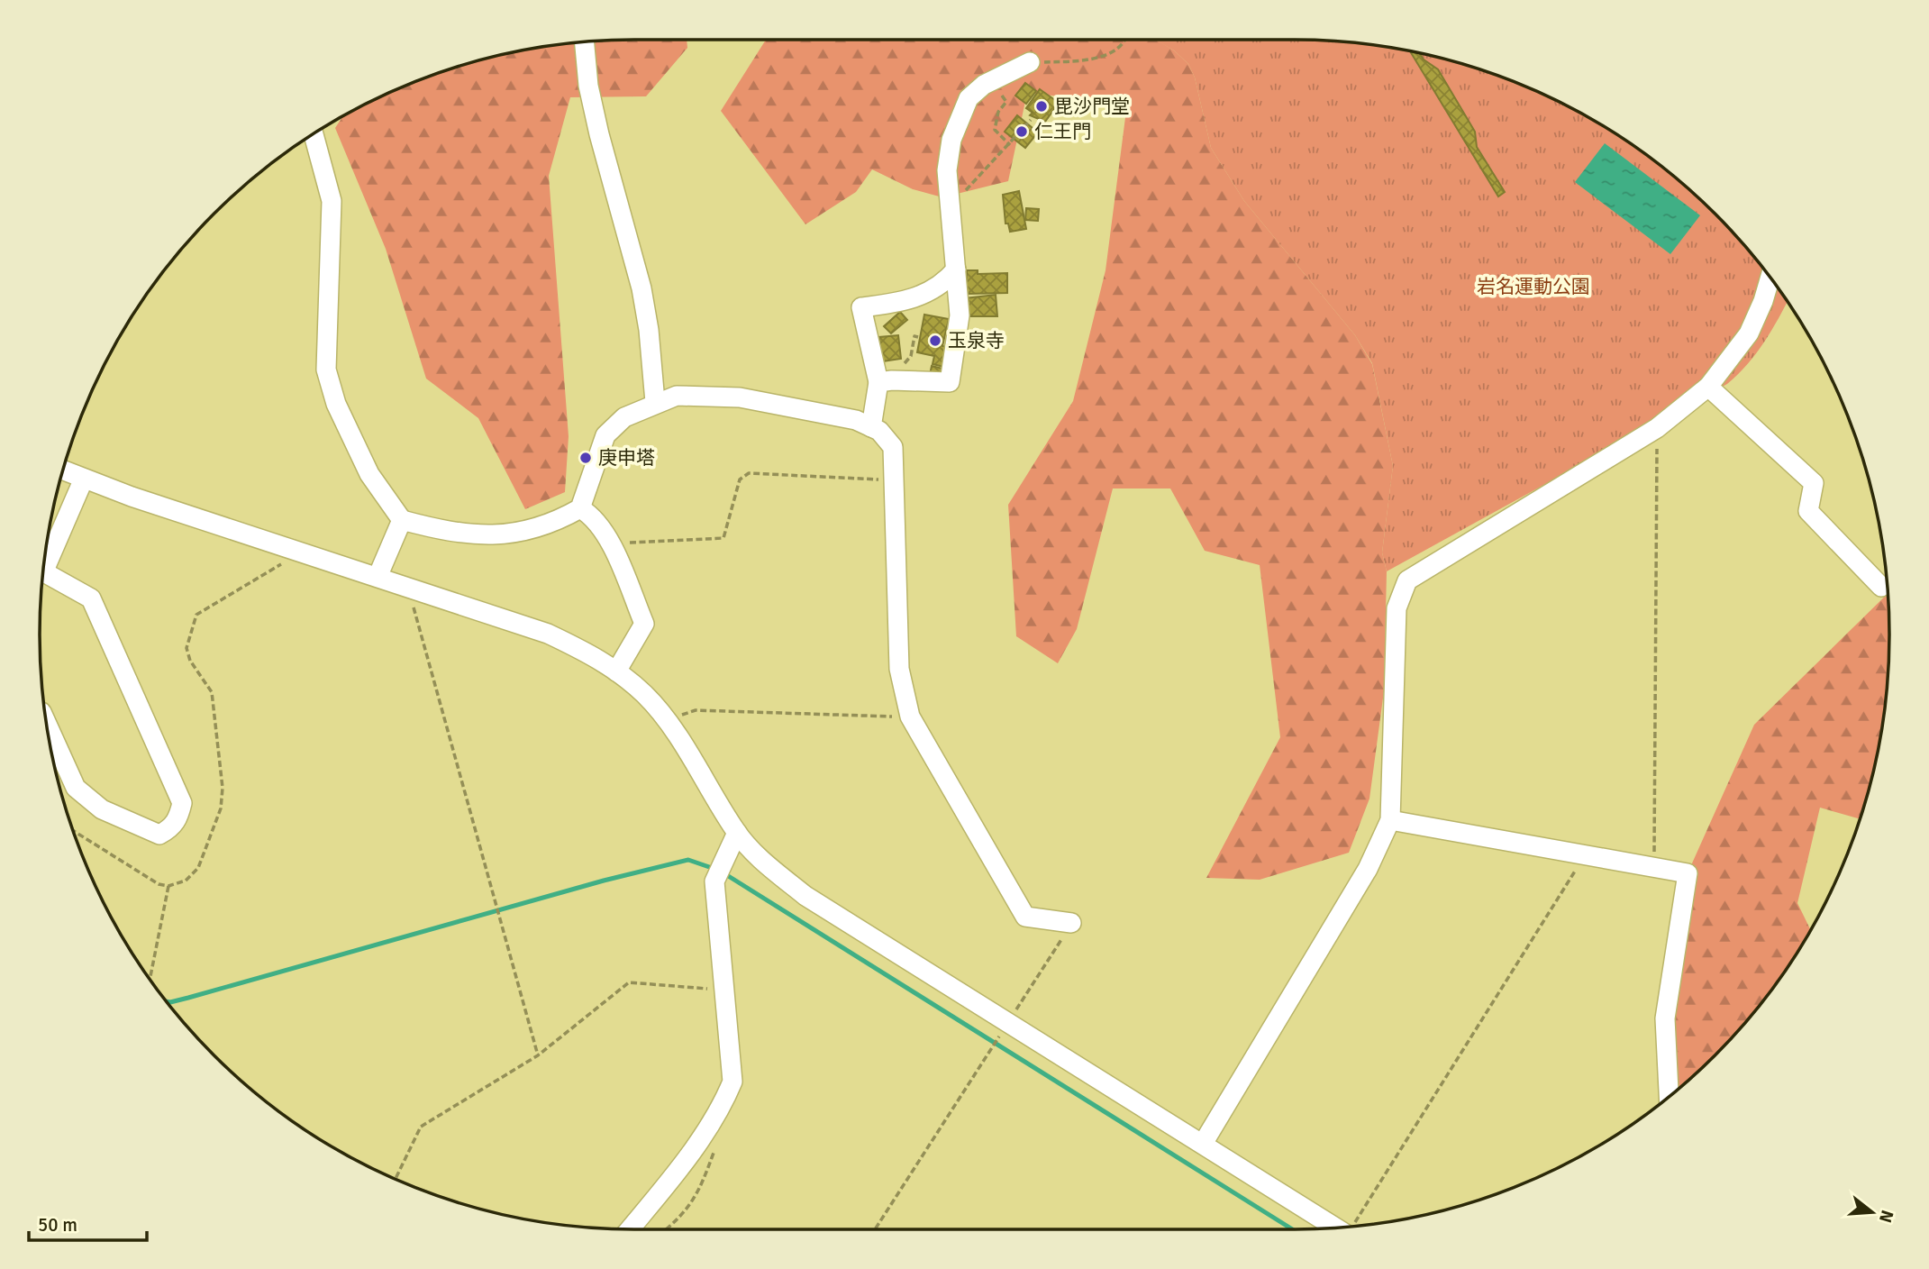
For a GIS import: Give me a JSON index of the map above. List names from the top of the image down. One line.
{"parks":["岩名運動公園"],"places":["毘沙門堂","仁王門","玉泉寺","庚申塔"],"scale_bar":"50 m","north":"right"}
